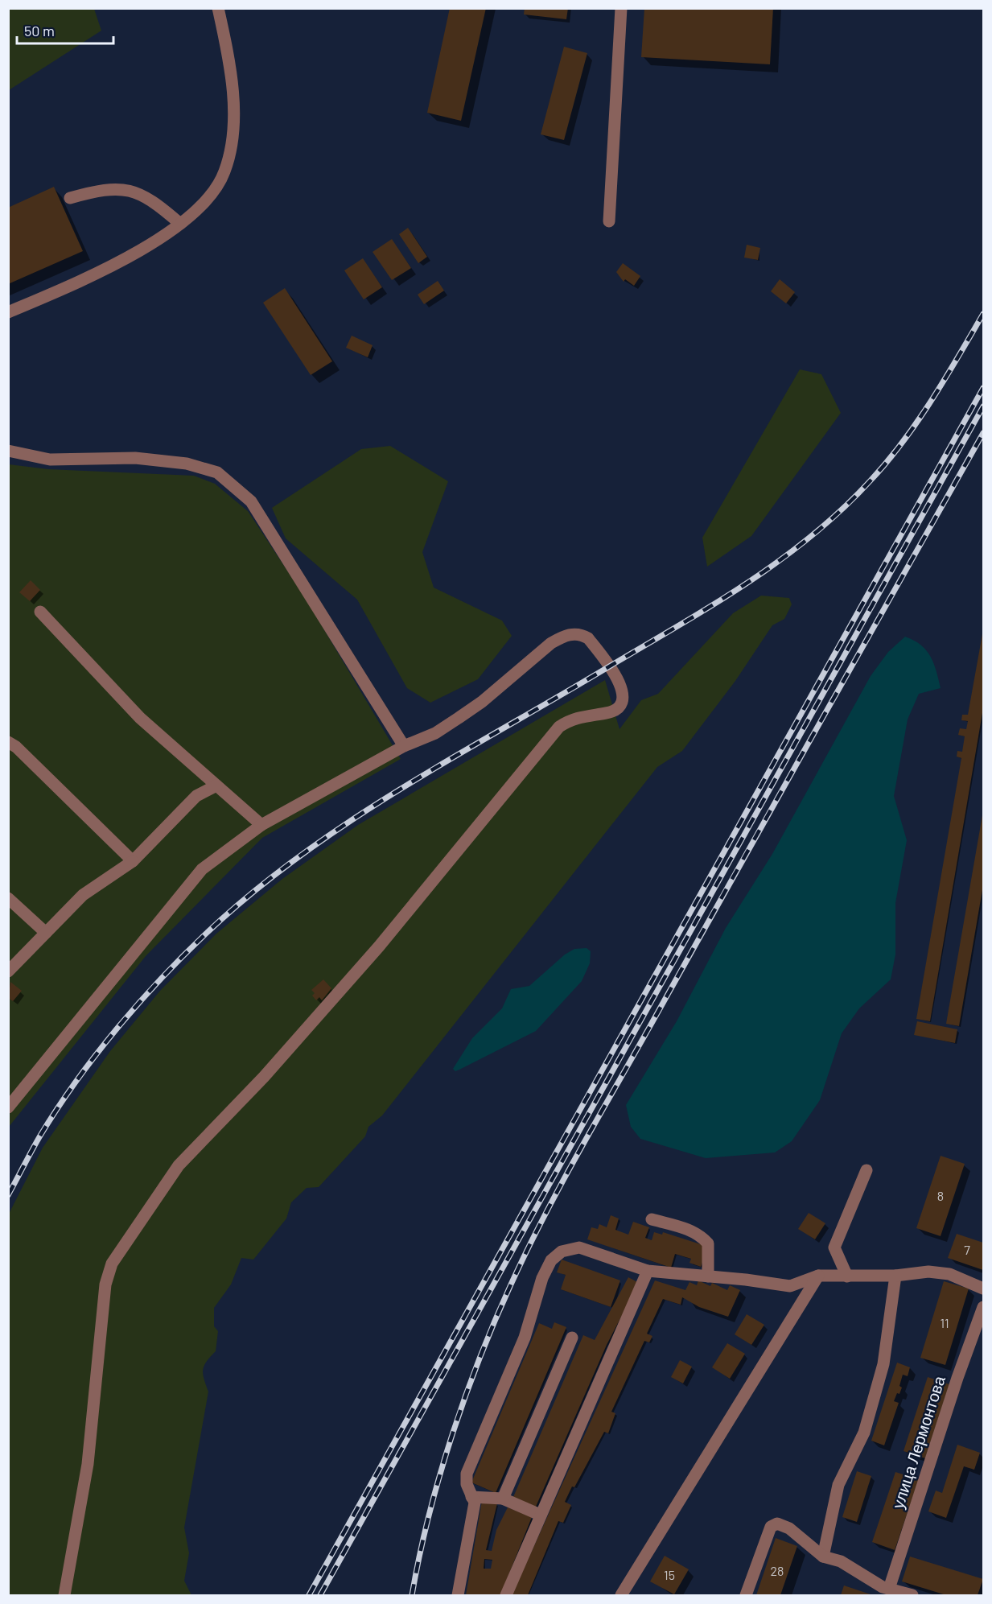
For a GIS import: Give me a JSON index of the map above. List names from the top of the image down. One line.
{"streets":{"street":["улица Лермонтова"]},"house_numbers":["8","7","11","28","15"],"scale_bar":"50 m"}
